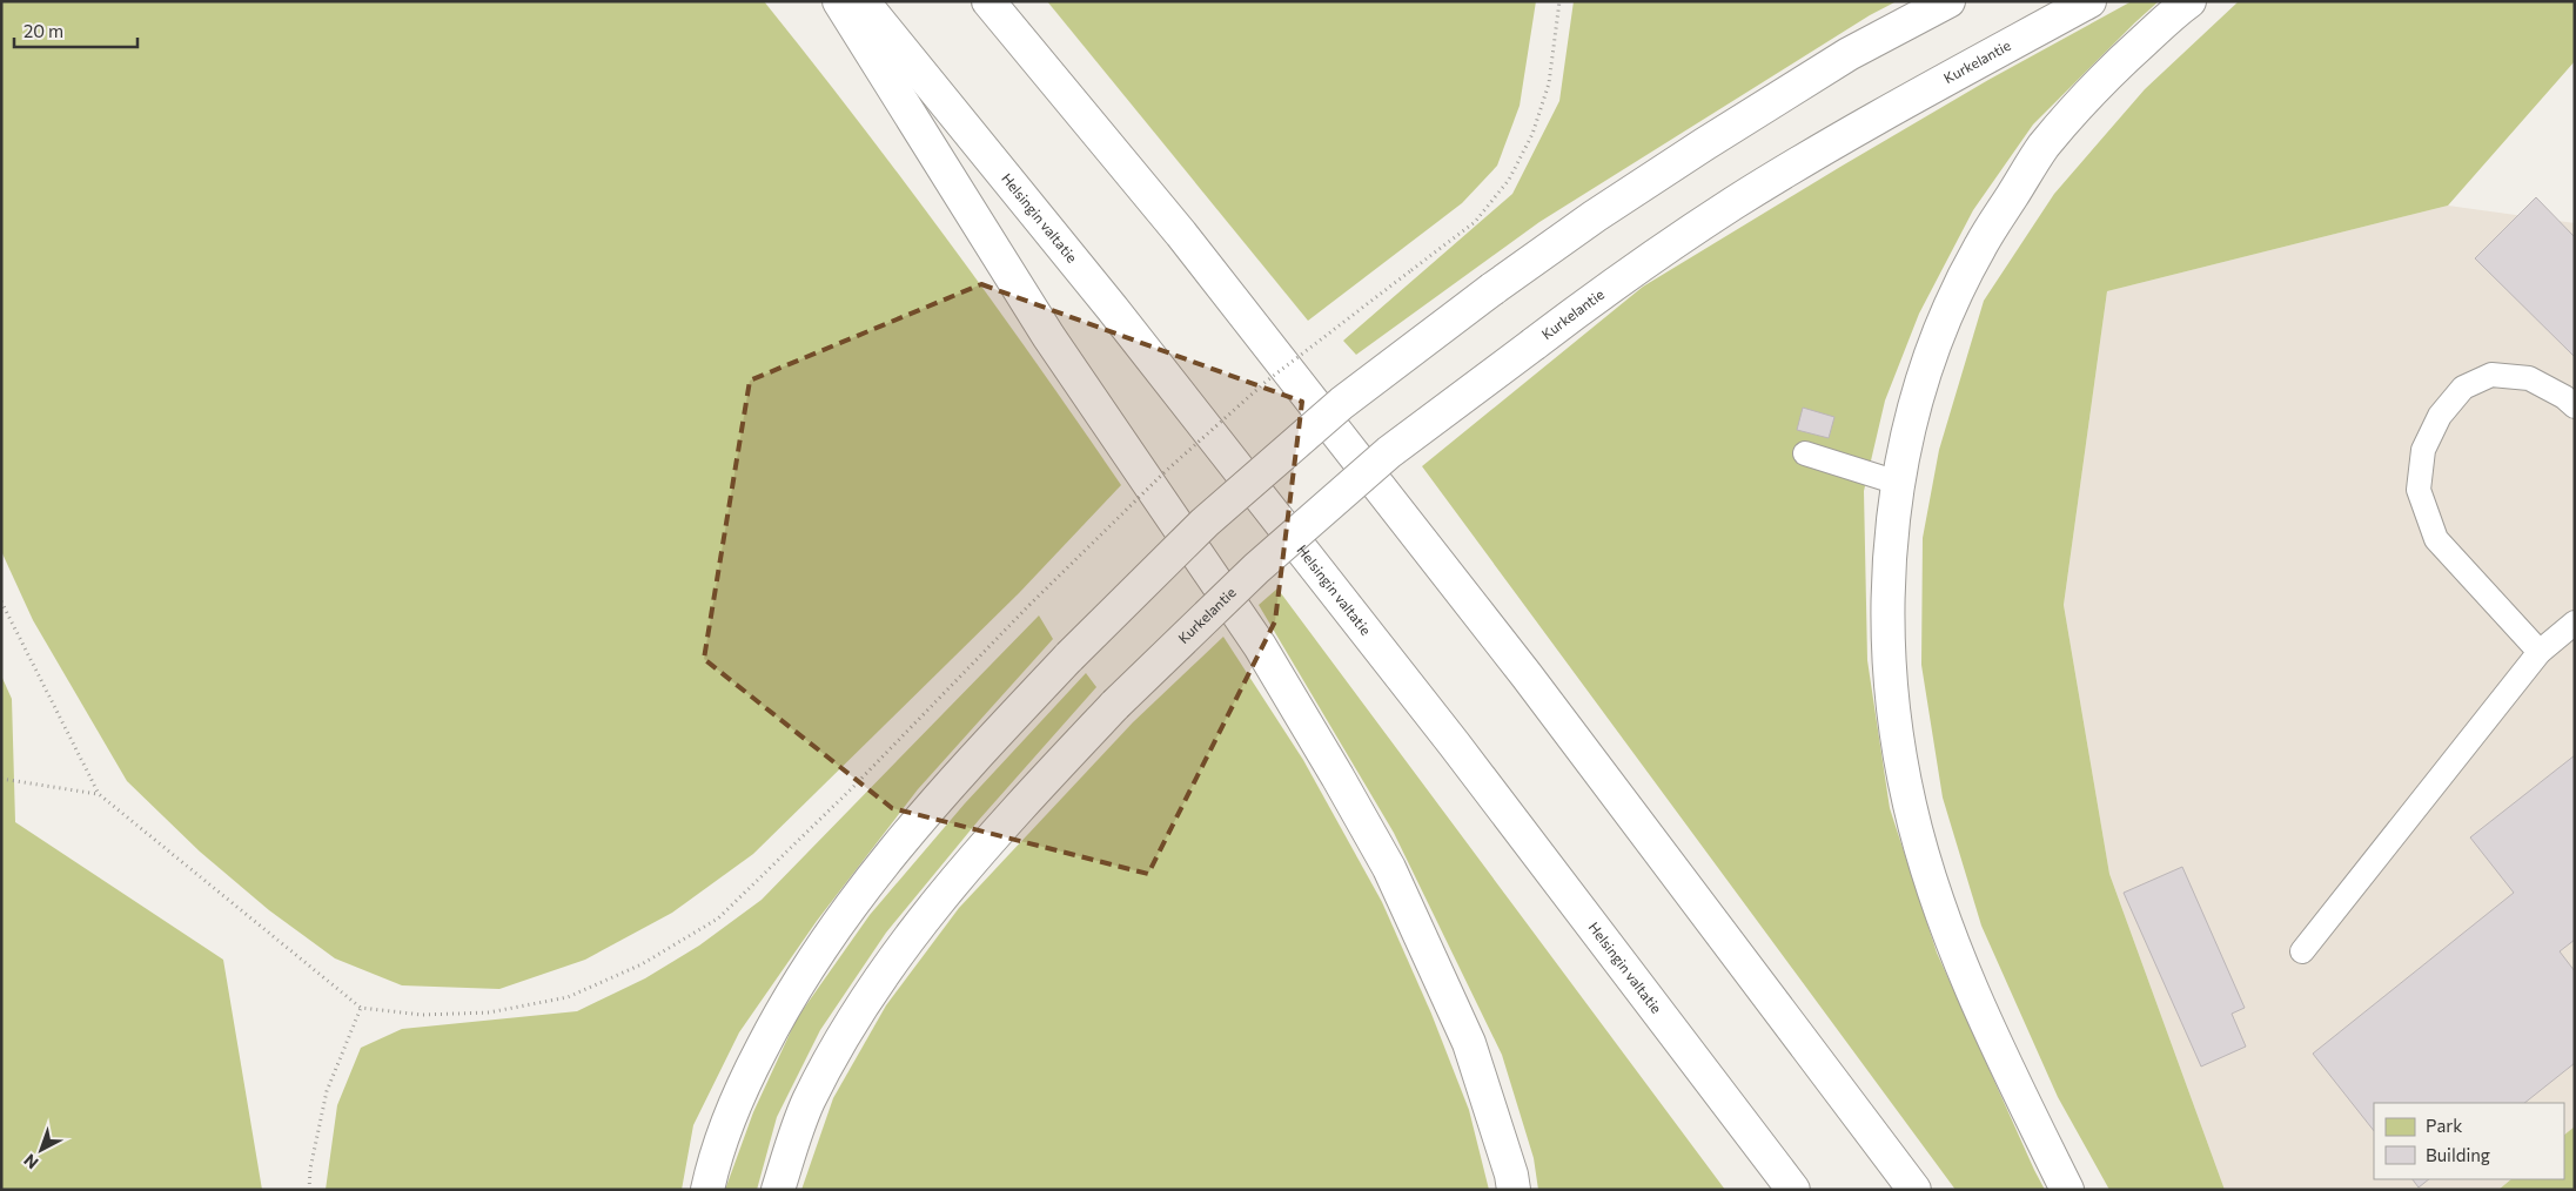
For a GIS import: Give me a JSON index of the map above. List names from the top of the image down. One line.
{"streets":{"highway":["Kurkelantie","Helsingin valtatie"]},"legend":["Park","Building"],"scale_bar":"20 m","north":"bottom left"}
